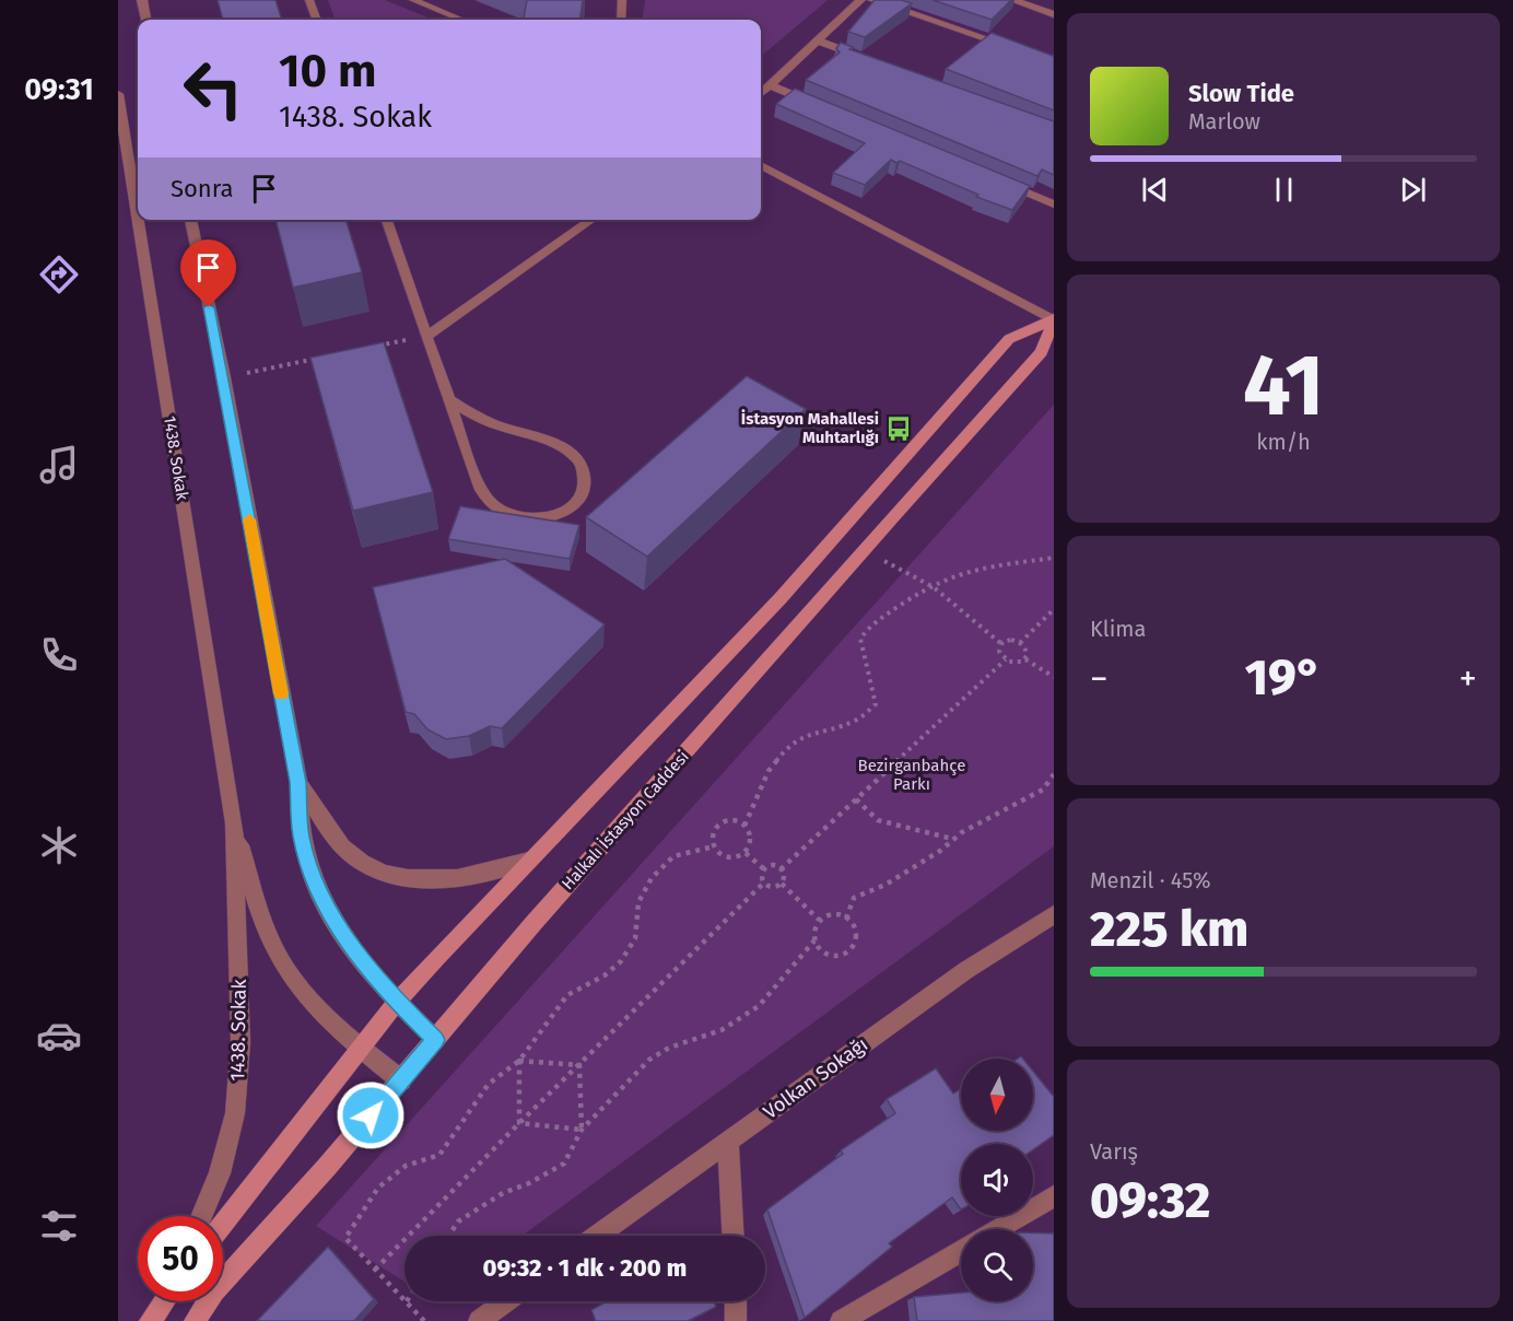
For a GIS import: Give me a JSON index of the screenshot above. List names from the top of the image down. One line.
{"streets":{"main road":["Halkalı İstasyon Caddesi"],"street":["1438. Sokak","Volkan Sokağı"]},"crossings":[["1438. Sokak","Halkalı İstasyon Caddesi"]],"parks":["Bezirganbahçe Parkı"],"places":{"bus stop":["İstasyon Mahallesi Muhtarlığı"]},"north":"bottom","page":{"tabs":"09:31","turn":["10 m","1438. Sokak"],"song":["Slow Tide","Marlow"],"then":"Sonra","tile":[["41","km/h"],"Klima",["Menzil · 45%","225 km"],["Varış","09:32"]],"heat":["−","19°","+"],"limit":"50","trip":"09:32 · 1 dk · 200 m"}}
